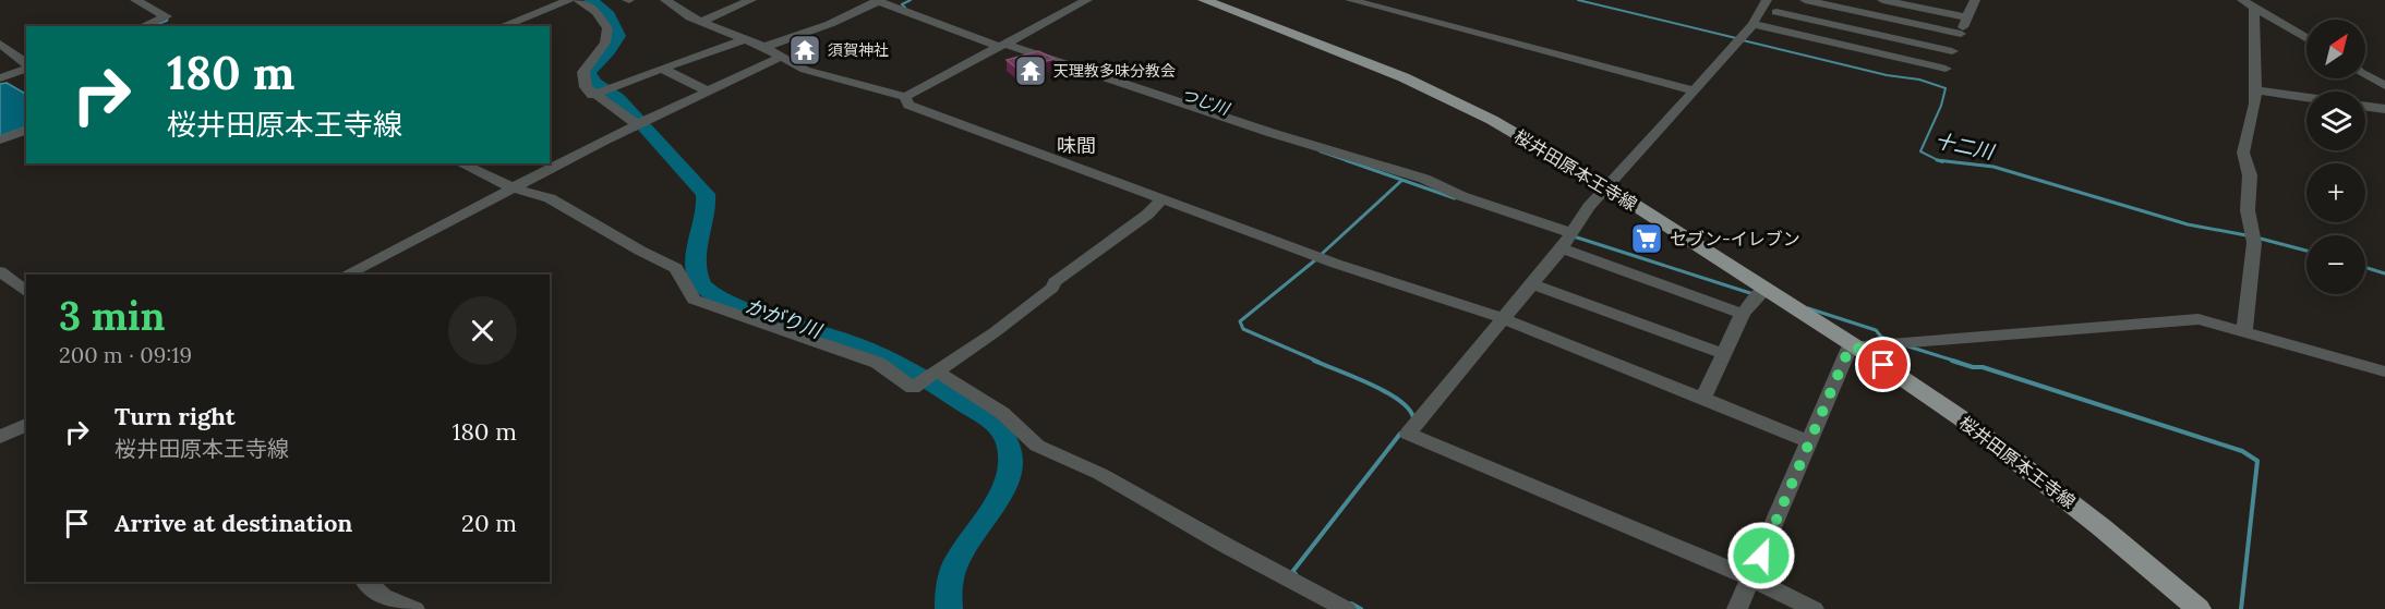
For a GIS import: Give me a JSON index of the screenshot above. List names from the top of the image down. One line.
{"streets":{"main road":["桜井田原本王寺線"]},"districts":["味間"],"water":["つじ川","十二川","かがり川"],"places":{"temple":["須賀神社","天理教多味分教会"],"supermarket":["セブン-イレブン"]},"north":"top right","page":{"map_buttons":["+","−"],"turn":["180 m","桜井田原本王寺線"],"heading":["3 min","200 m · 09:19"],"list":[{"name":"Turn right","note":"桜井田原本王寺線","value":"180 m"},{"name":"Arrive at destination","value":"20 m"}]}}
